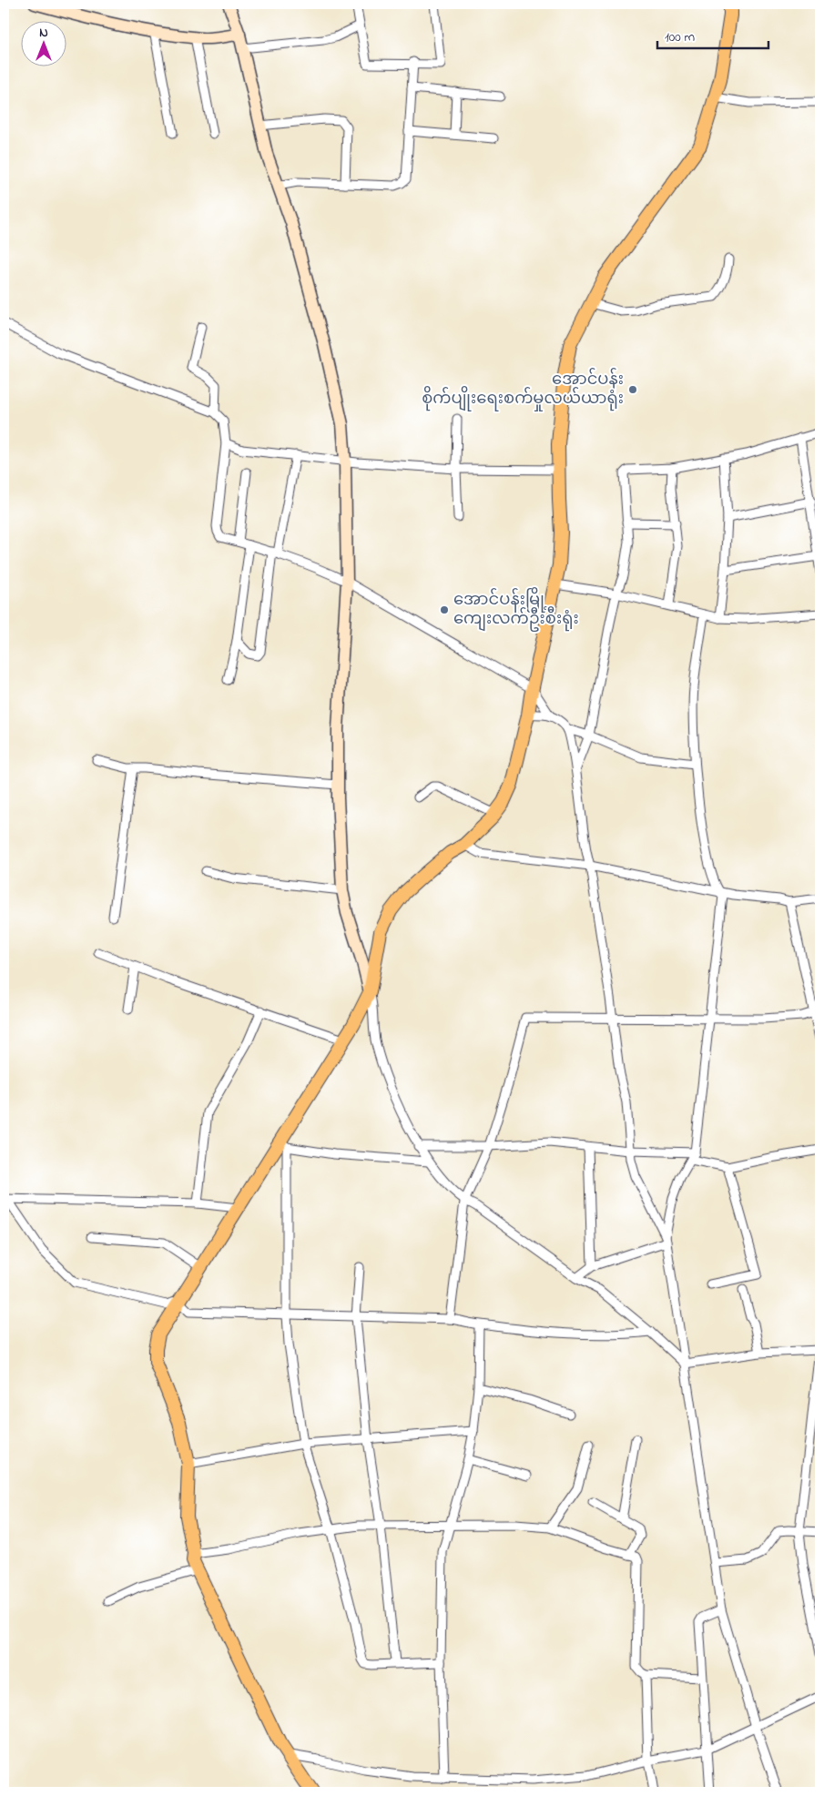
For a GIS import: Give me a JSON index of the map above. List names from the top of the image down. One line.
{"places":["အောင်ပန်း စိုက်ပျိုးရေးစက်မှုလယ်ယာရုံး","အောင်ပန်းမြို့ ကျေးလက်ဦးစီးရုံး"],"scale_bar":"100 m","north":"top"}
